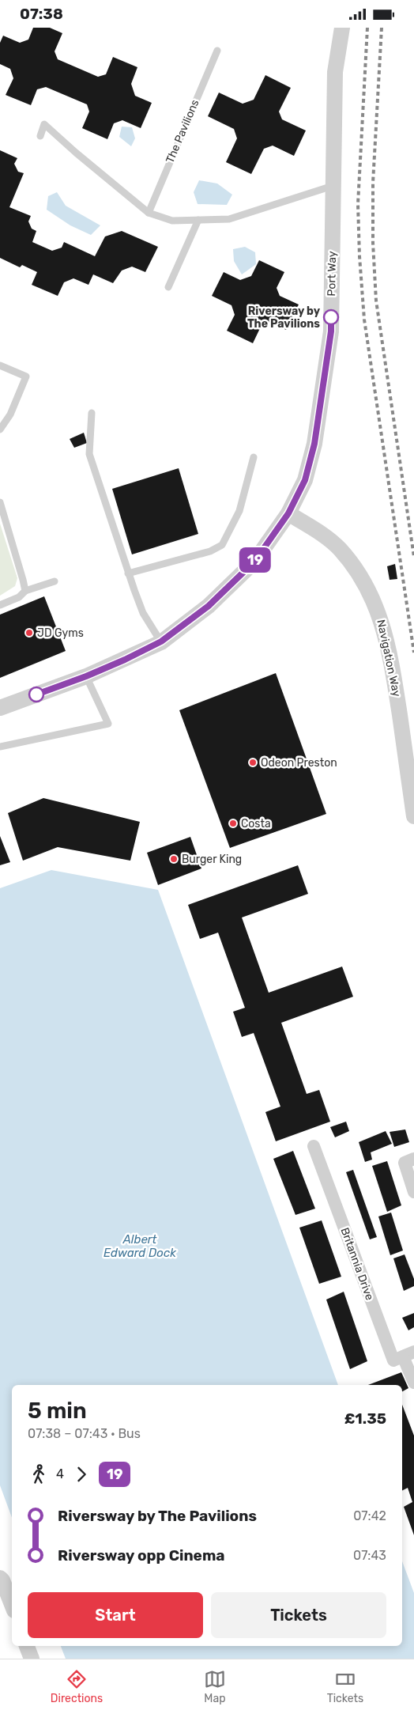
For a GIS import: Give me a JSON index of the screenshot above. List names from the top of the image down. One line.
{"streets":{"street":["Port Way","Navigation Way","Britannia Drive"],"lane":["The Pavilions"]},"crossings":[["Port Way","Navigation Way"]],"water":["Albert Edward Dock"],"places":["Riversway by The Pavilions","JD Gyms","Odeon Preston","Costa","Burger King"],"lines":["bus line 19"],"page":{"status":"07:38","on_map":"19","heading":["5 min","07:38 – 07:43 · Bus","£1.35"],"legs":["4","19"],"list":[{"name":"Riversway by The Pavilions","value":"07:42"},{"name":"Riversway opp Cinema","value":"07:43"}],"buttons":["Start","Tickets"],"tabs":["Directions","Map","Tickets"]}}
